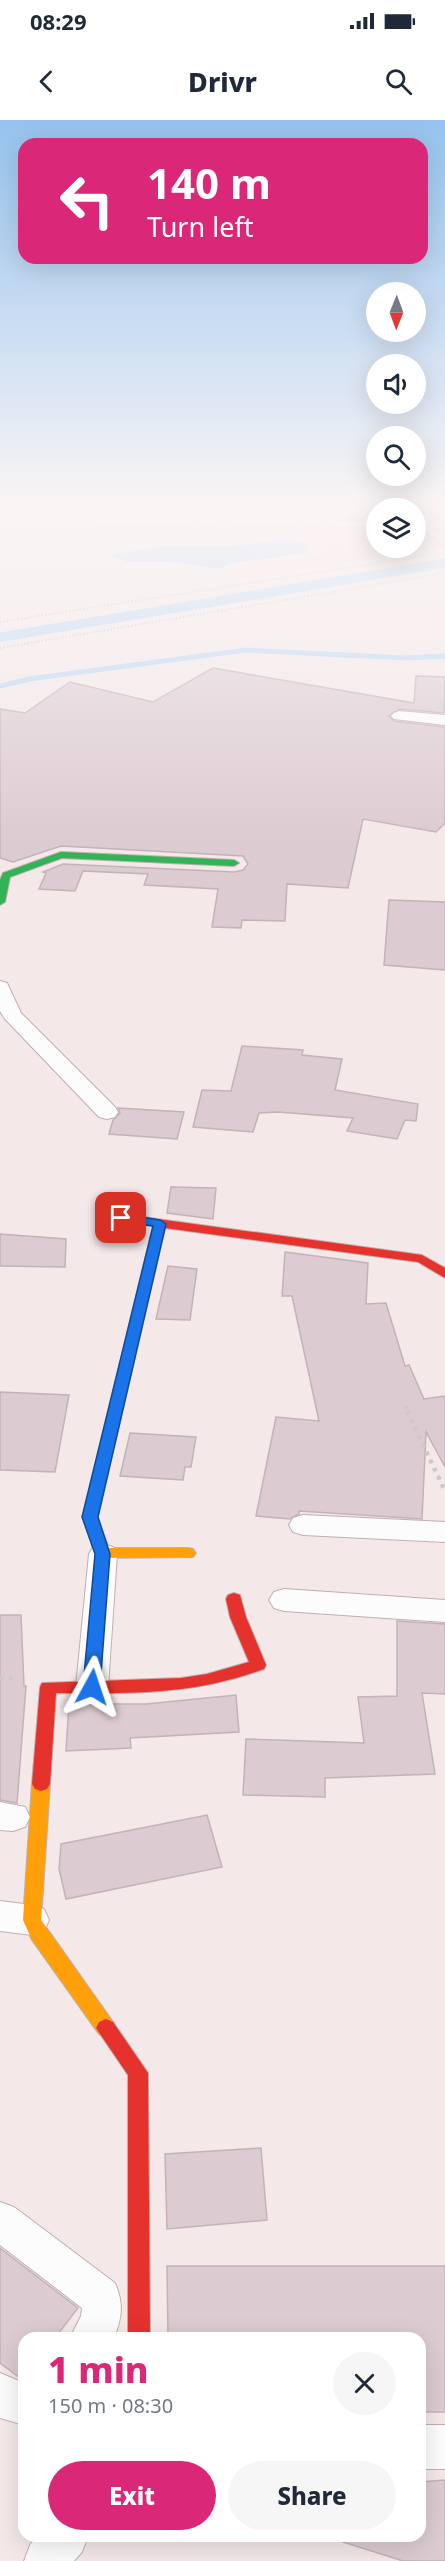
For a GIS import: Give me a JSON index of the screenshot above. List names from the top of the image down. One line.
{"north":"bottom","page":{"status":"08:29","header":"Drivr","turn":["140 m","Turn left"],"heading":["1 min","150 m · 08:30"],"buttons":["Exit","Share"]}}
